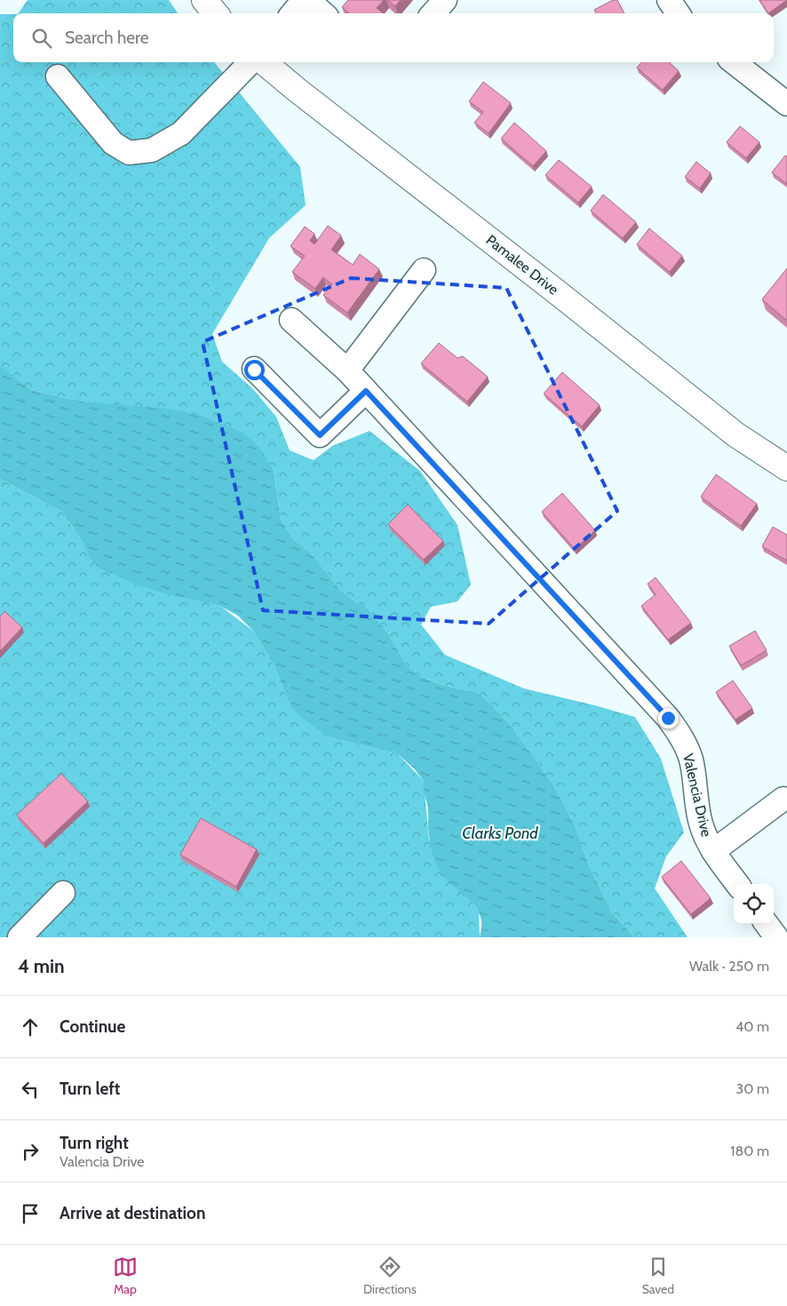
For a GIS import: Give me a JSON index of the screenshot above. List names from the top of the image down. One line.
{"streets":{"main road":["Pamalee Drive"],"street":["Valencia Drive"]},"water":["Clarks Pond"],"page":{"search":"Search here","heading":["4 min","Walk · 250 m"],"list":[["Continue","40 m"],["Turn left","30 m"],["Turn right","Valencia Drive","180 m"],"Arrive at destination"],"nav":["Map","Directions","Saved"]}}
